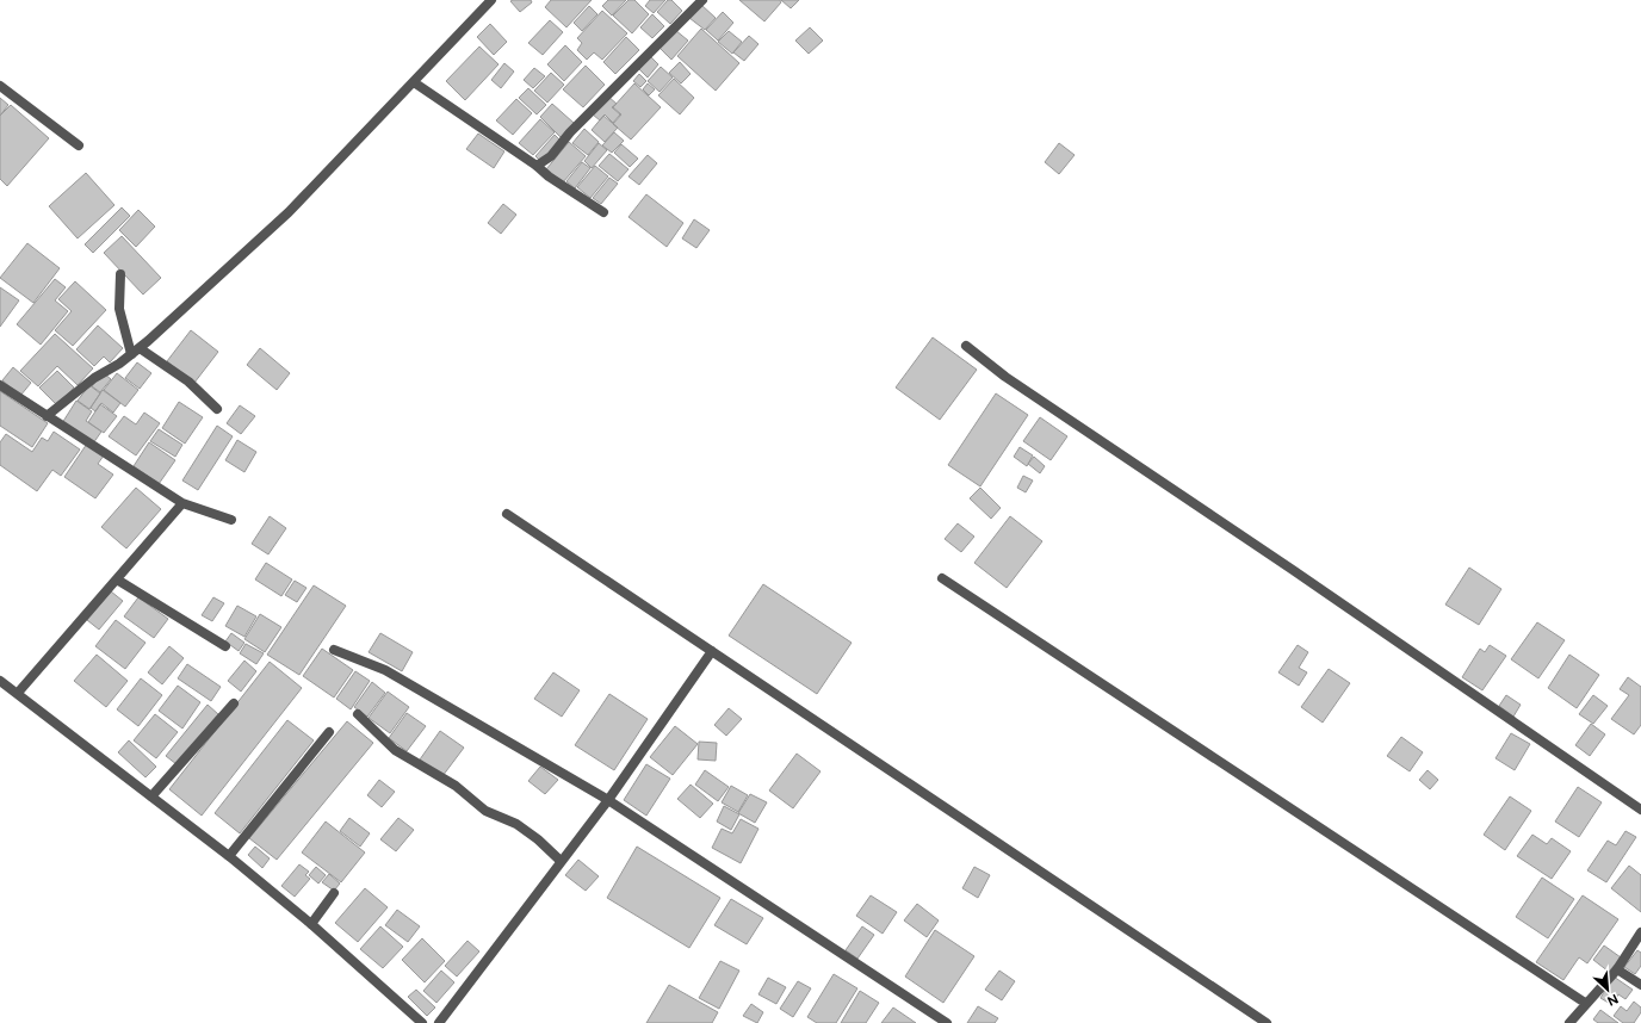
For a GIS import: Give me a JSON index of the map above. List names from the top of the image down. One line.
{"north":"bottom right"}
